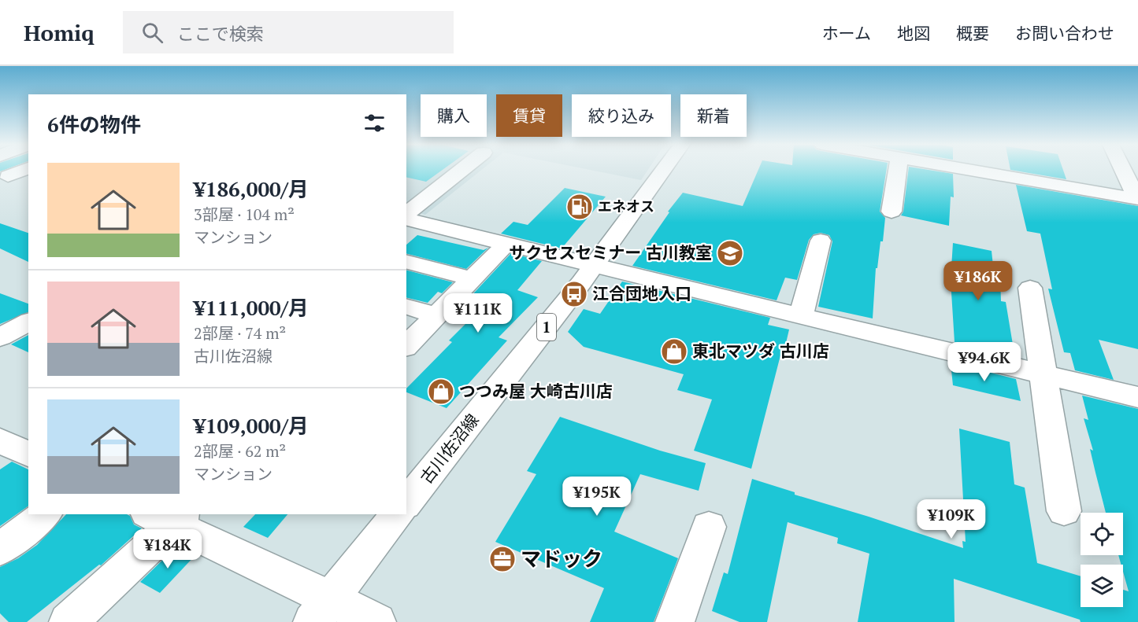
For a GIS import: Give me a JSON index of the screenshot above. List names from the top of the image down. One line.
{"streets":{"street":["1","古川佐沼線"]},"places":{"fuel station":["エネオス"],"school or university":["サクセスセミナー 古川教室"],"bus stop":["江合団地入口"],"shop":["東北マツダ 古川店","つつみ屋 大崎古川店"],"office":["マドック"]},"page":{"header":"Homiq","search":"ここで検索","nav":["ホーム","地図","概要","お問い合わせ"],"chip":["購入","賃貸","絞り込み","新着"],"heading":"6件の物件","list":[{"name":"¥186,000/月","note":"3部屋 · 104 m² · マンション"},{"name":"¥111,000/月","note":"2部屋 · 74 m² · 古川佐沼線"},{"name":"¥109,000/月","note":"2部屋 · 62 m² · マンション"}],"price":["¥186K","¥111K","¥94.6K","¥195K","¥109K","¥184K"]}}
